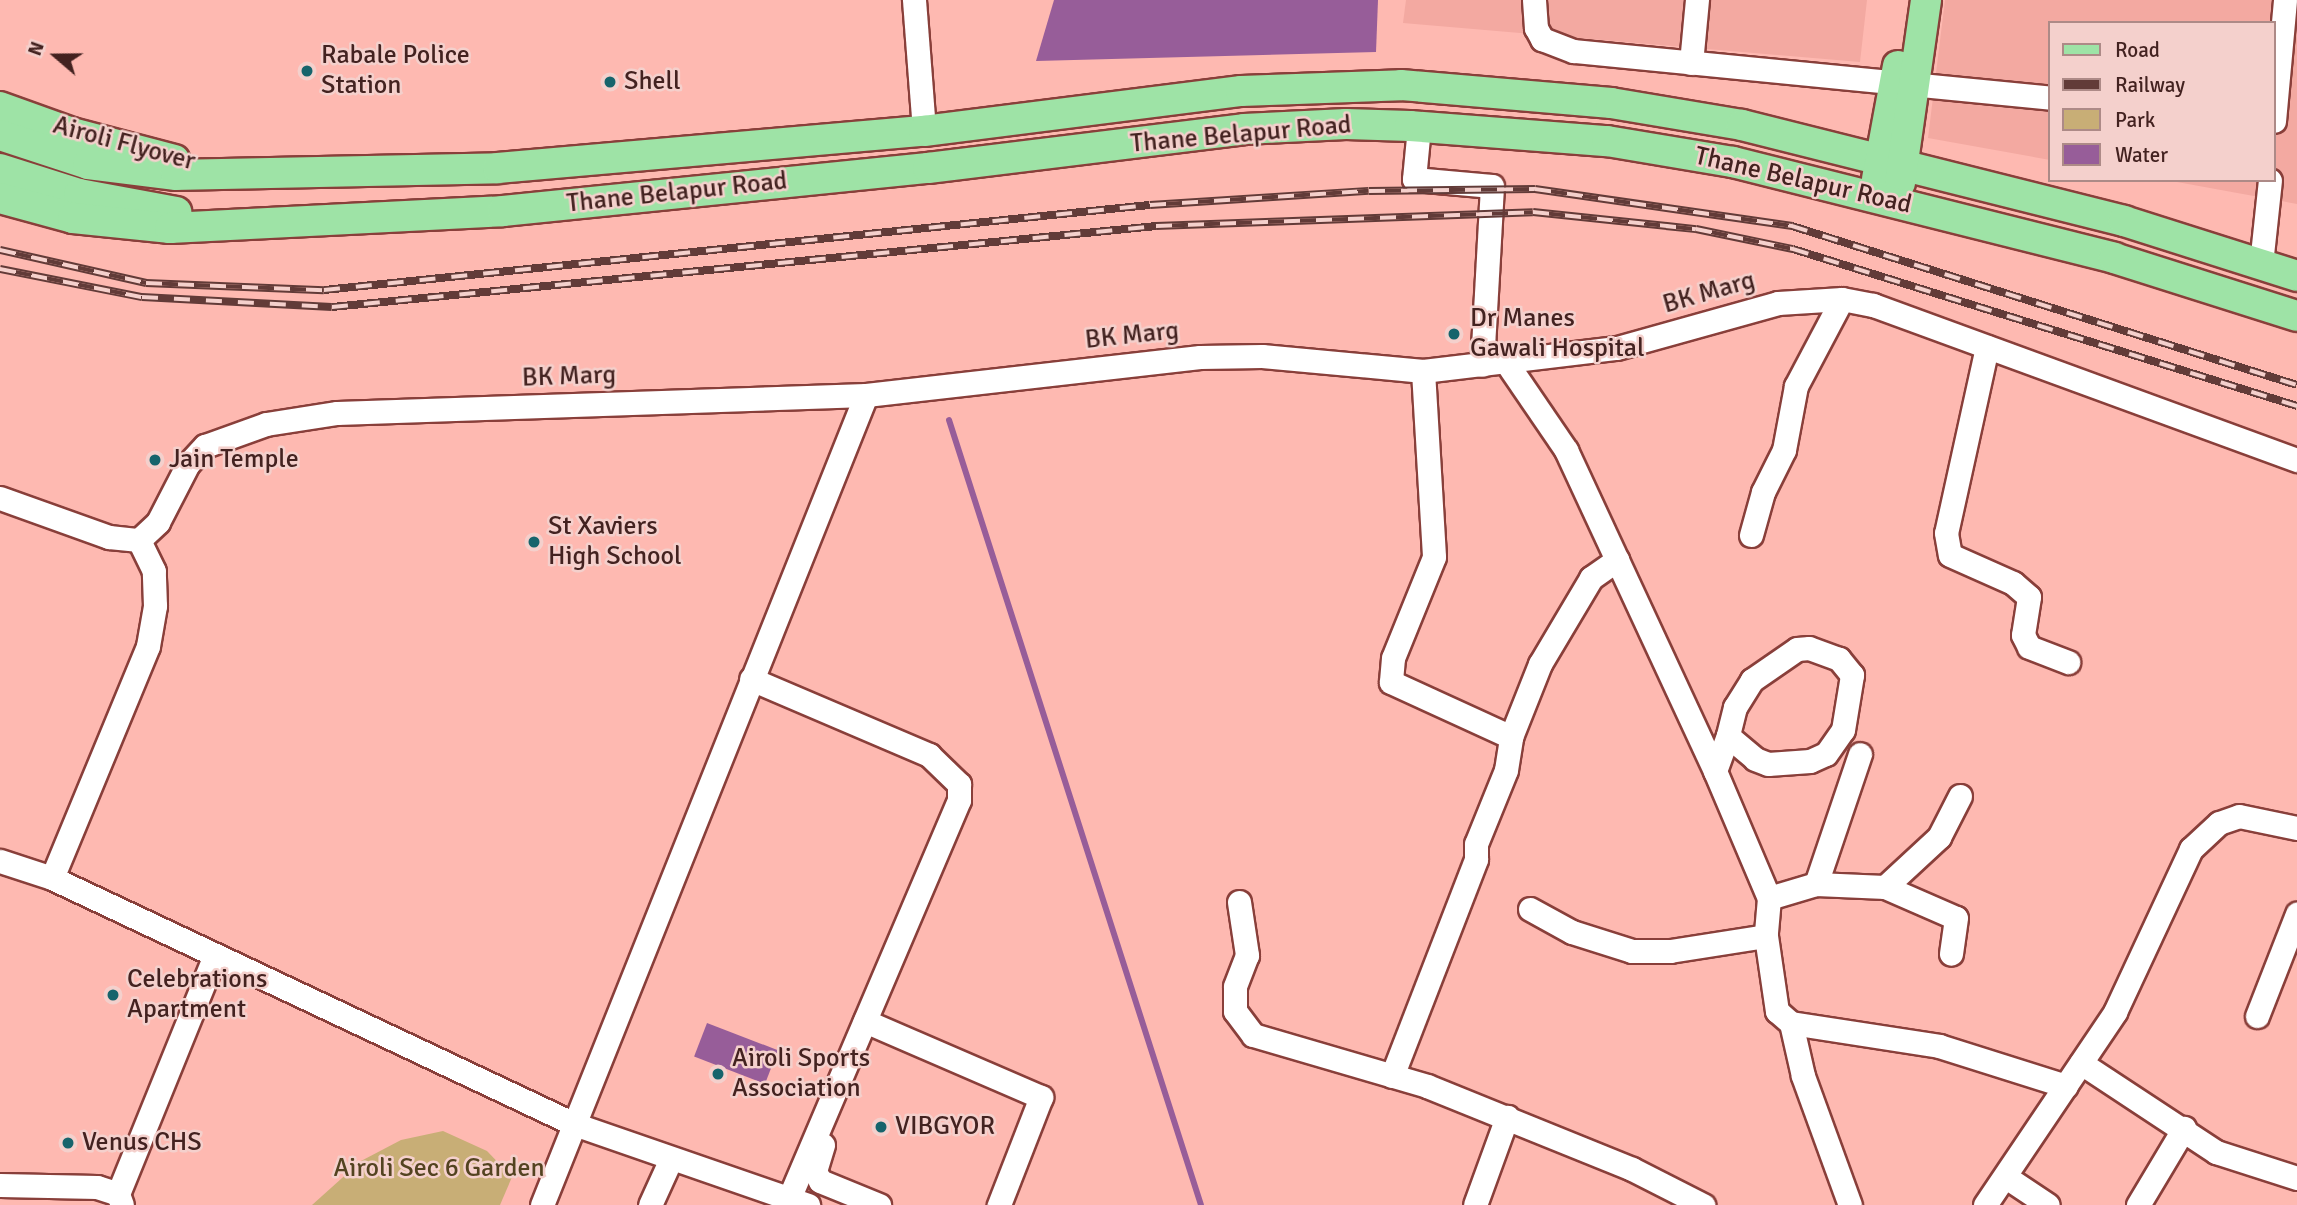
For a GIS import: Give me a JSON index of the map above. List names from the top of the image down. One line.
{"streets":{"main road":["Thane Belapur Road","Airoli Flyover"],"street":["BK Marg"]},"crossings":[["Thane Belapur Road","Airoli Flyover"]],"parks":["Airoli Sec 6 Garden"],"places":["Rabale Police Station","Shell","Dr Manes Gawali Hospital","Jain Temple","St Xaviers High School","Celebrations Apartment","Airoli Sports Association","VIBGYOR","Venus CHS"],"legend":["Road","Railway","Park","Water"],"north":"left"}
